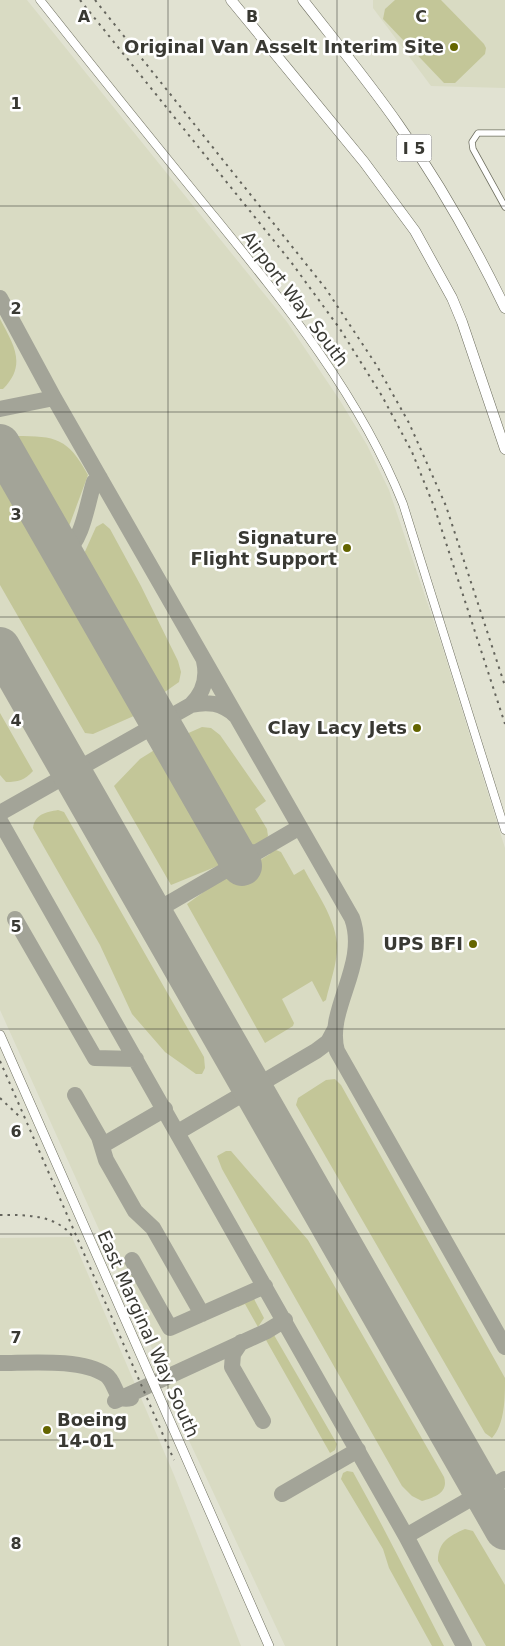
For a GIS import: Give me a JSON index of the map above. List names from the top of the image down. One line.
{"streets":{"highway":["I 5"],"main road":["Airport Way South","East Marginal Way South"]},"places":["Original Van Asselt Interim Site","Signature Flight Support","Clay Lacy Jets","UPS BFI","Boeing 14-01"],"grid":{"columns":["A","B","C"],"rows":["1","2","3","4","5","6","7","8"]}}
